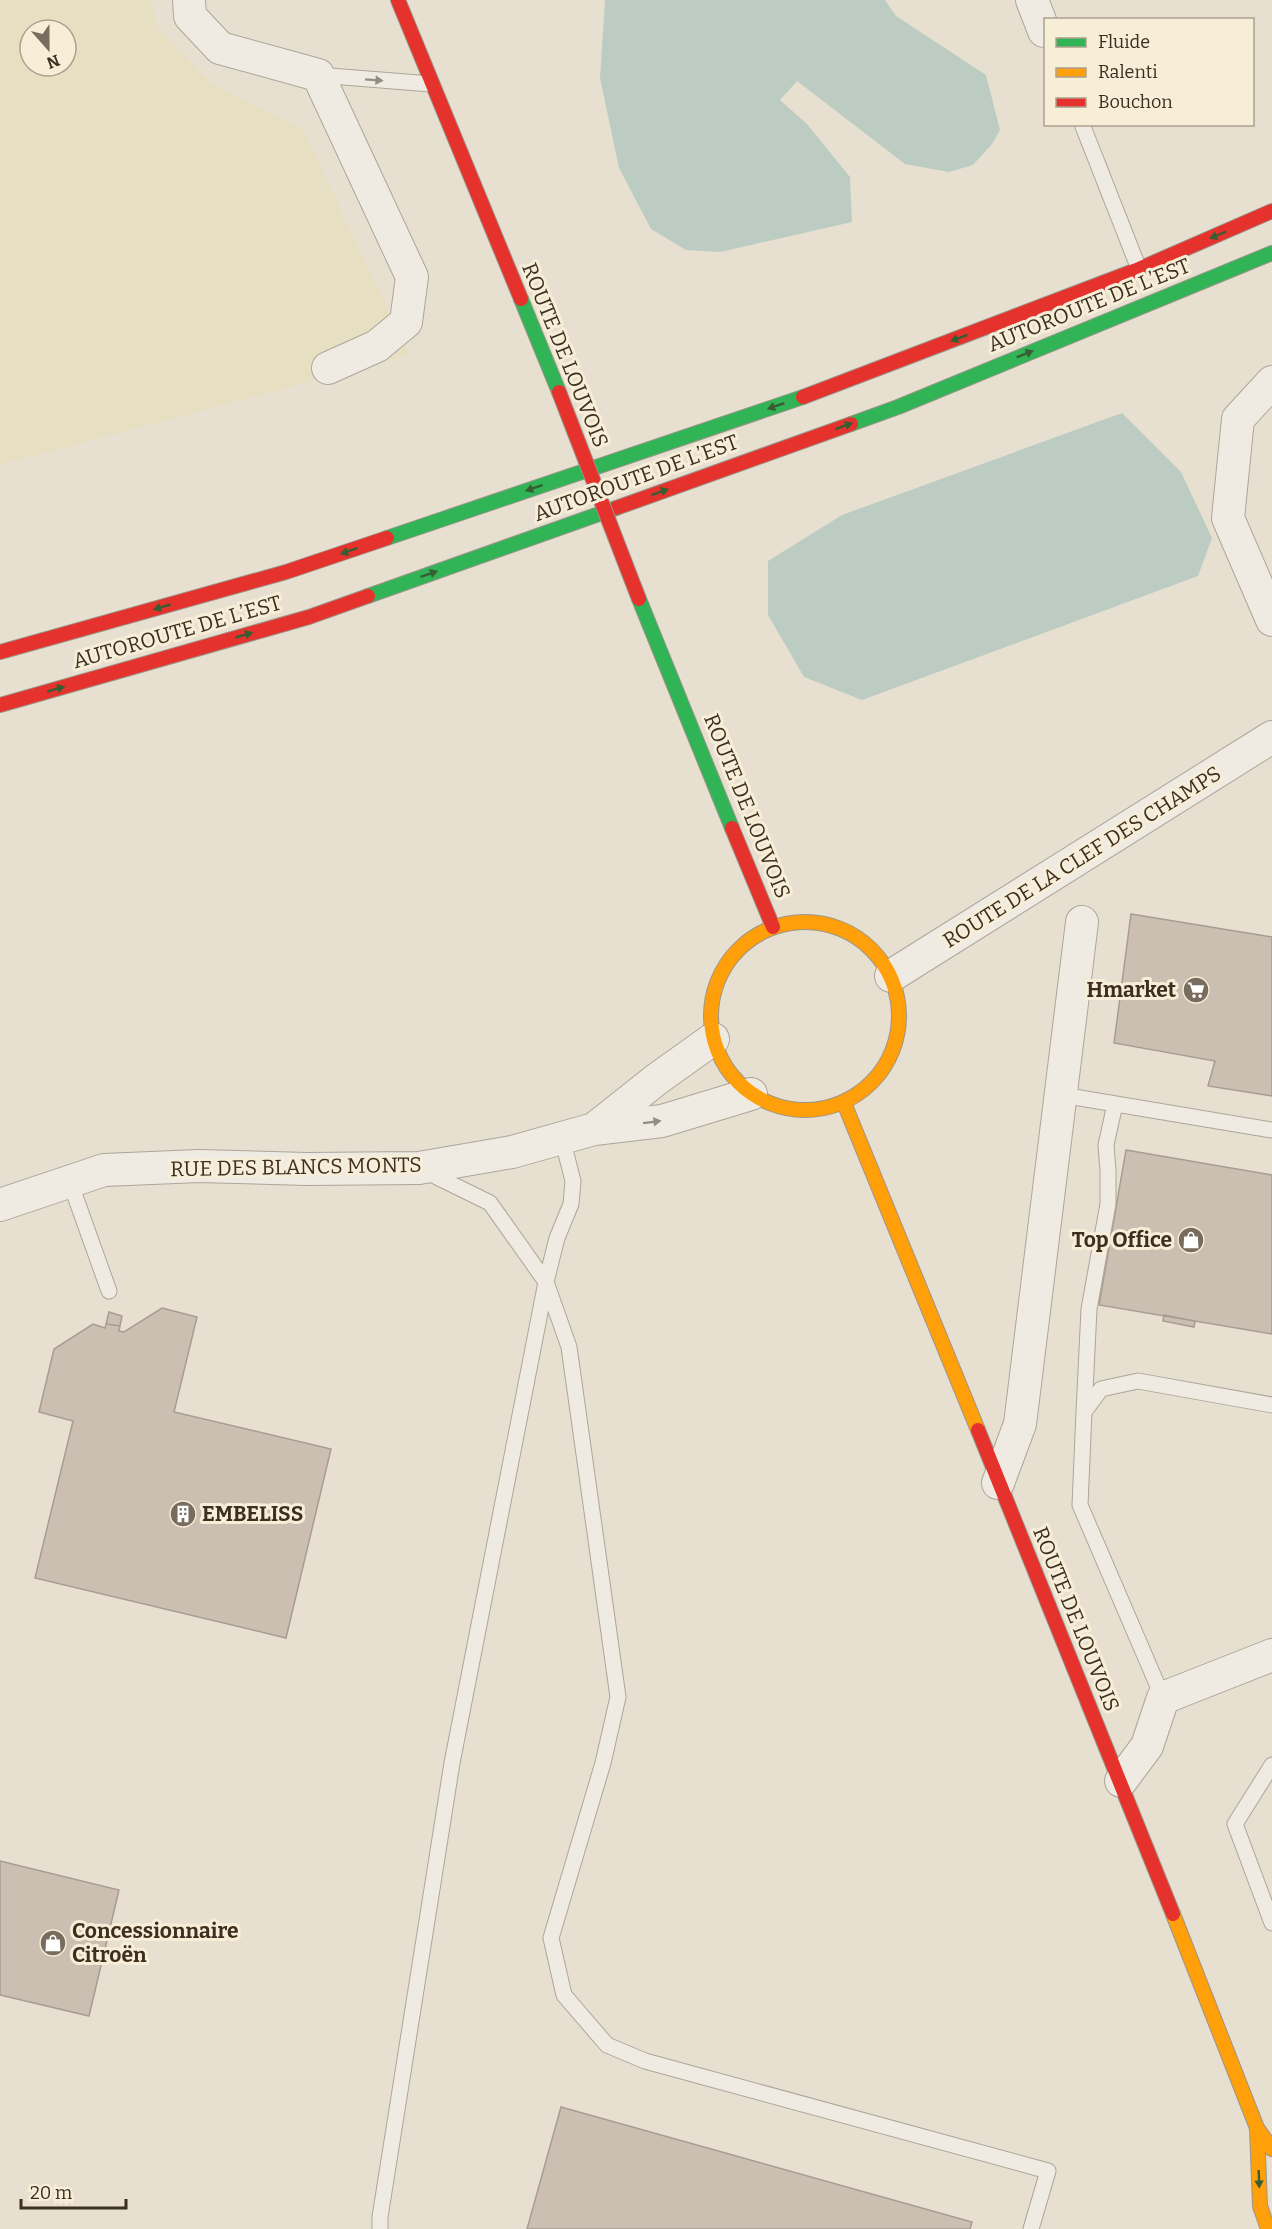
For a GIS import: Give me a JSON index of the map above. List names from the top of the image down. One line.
{"streets":{"main road":["AUTOROUTE DE L’EST","ROUTE DE LOUVOIS"],"street":["ROUTE DE LA CLEF DES CHAMPS","RUE DES BLANCS MONTS"]},"crossings":[["ROUTE DE LOUVOIS","ROUTE DE LA CLEF DES CHAMPS"],["ROUTE DE LOUVOIS","RUE DES BLANCS MONTS"],["ROUTE DE LA CLEF DES CHAMPS","RUE DES BLANCS MONTS"]],"places":{"supermarket":["Hmarket"],"shop":["Top Office","Concessionnaire Citroën"],"building":["EMBELISS"]},"legend":["Fluide","Ralenti","Bouchon"],"scale_bar":"20 m","north":"bottom"}
